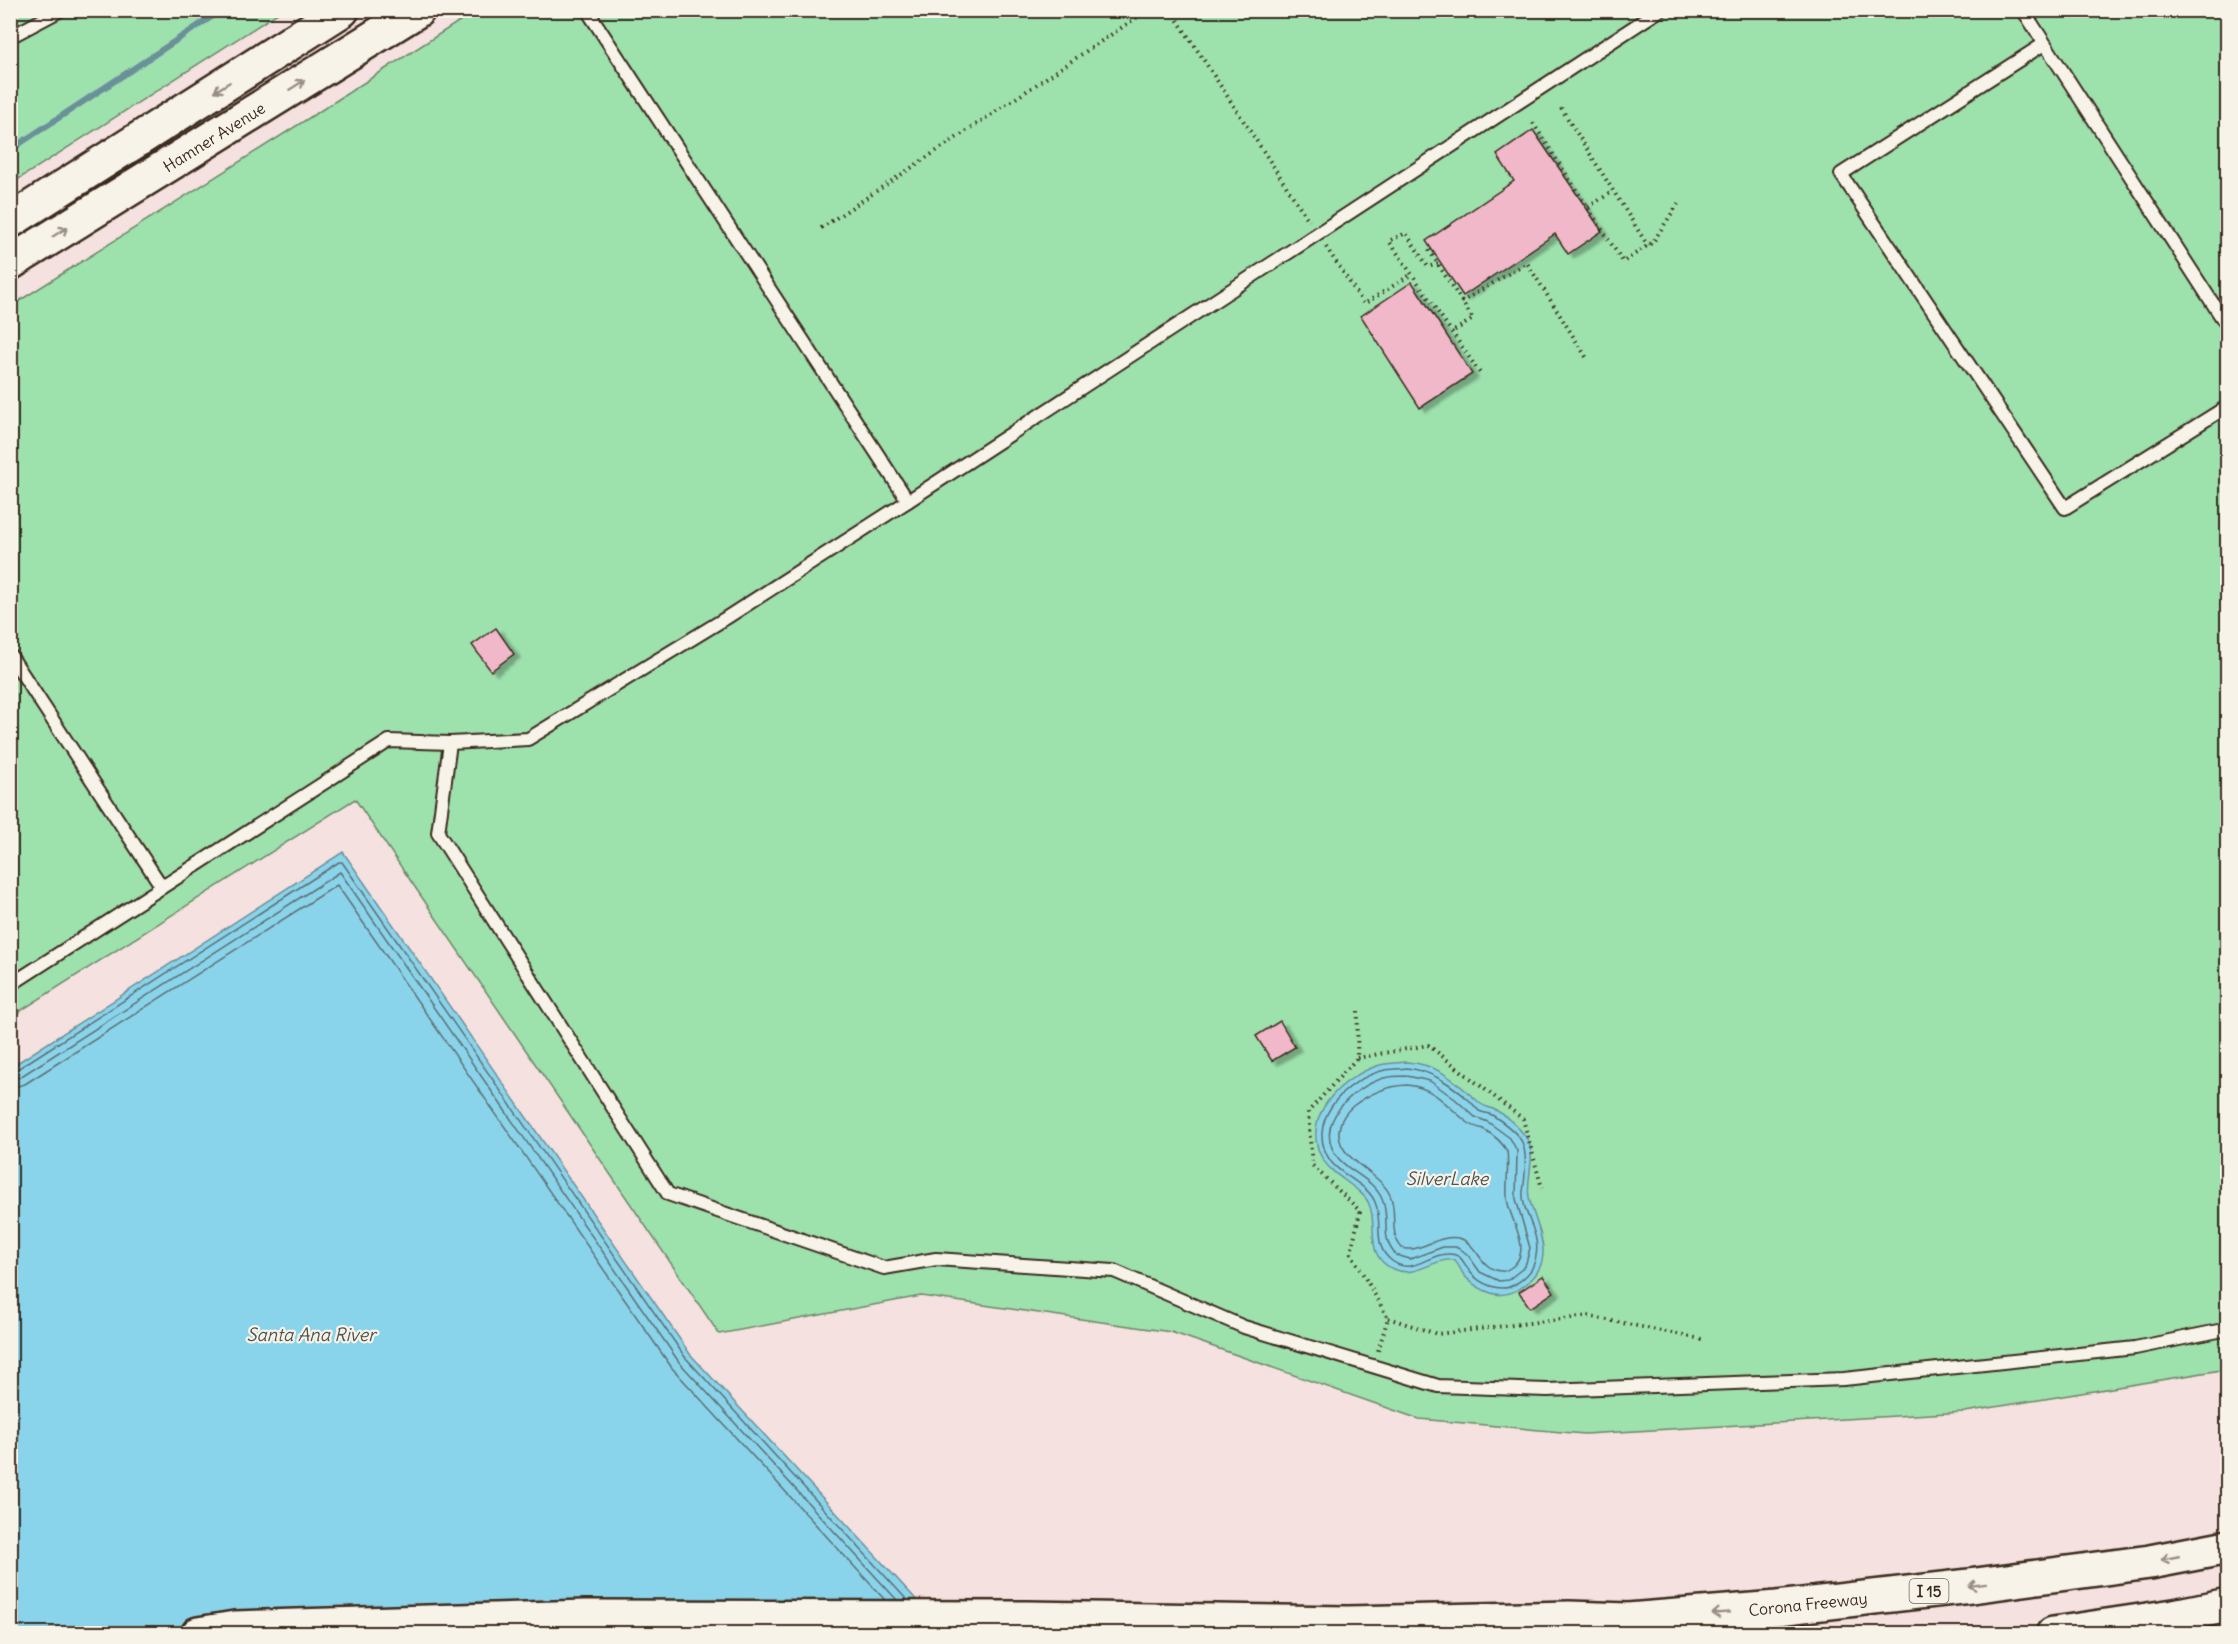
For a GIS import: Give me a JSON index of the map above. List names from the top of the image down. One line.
{"streets":{"main road":["Hamner Avenue","I 15","Corona Freeway"]},"water":["SilverLake","Santa Ana River"]}
